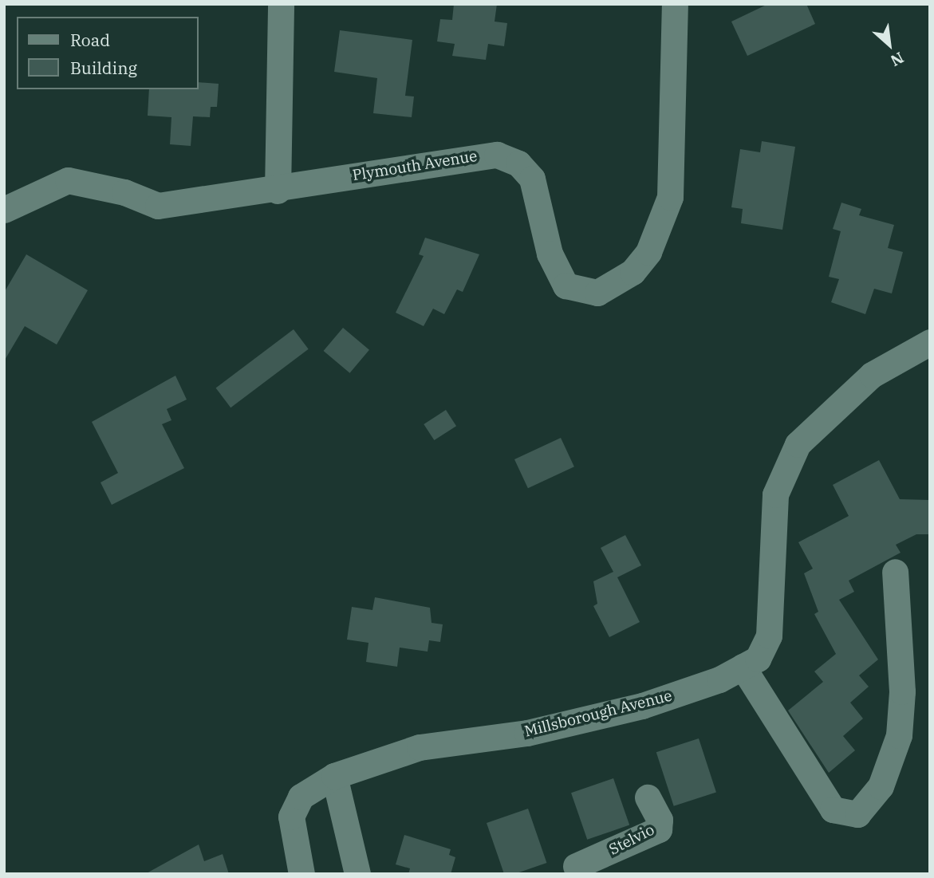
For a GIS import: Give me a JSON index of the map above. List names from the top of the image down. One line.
{"streets":{"street":["Plymouth Avenue","Millsborough Avenue","Stelvio"]},"legend":["Road","Building"],"north":"bottom right"}
